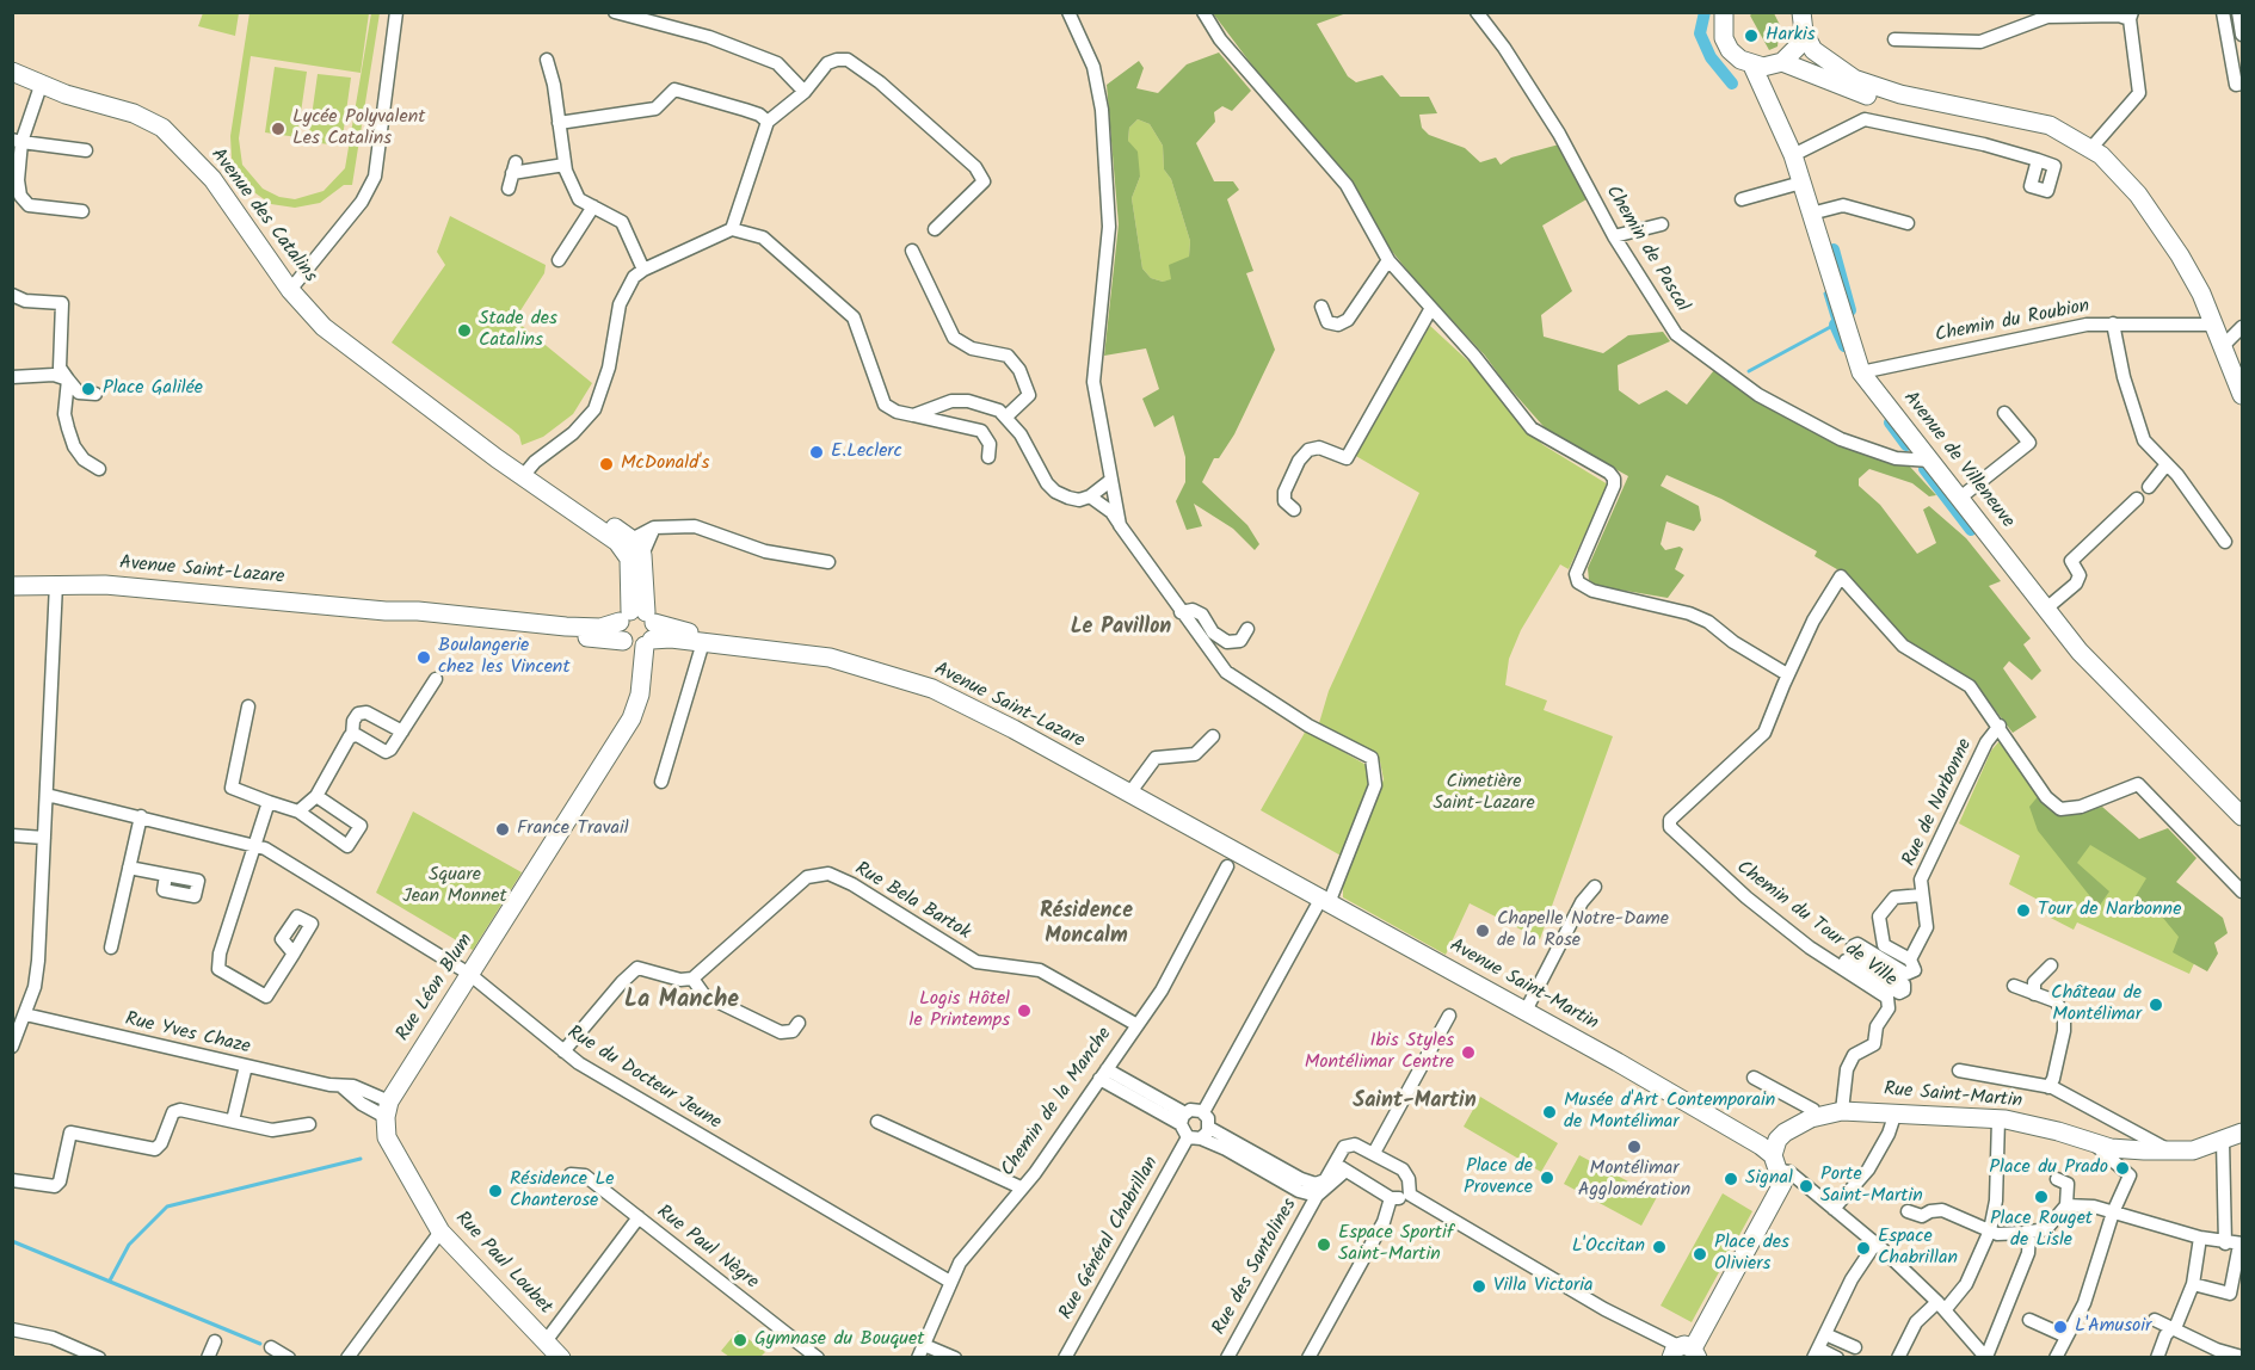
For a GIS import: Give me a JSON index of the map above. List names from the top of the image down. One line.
{"streets":{"main road":["Avenue des Catalins","Avenue de Villeneuve","Avenue Saint-Lazare","Avenue Saint-Martin","Rue Léon Blum","Rue Saint-Martin","Rue Paul Loubet"],"street":["Chemin de Pascal","Chemin du Roubion","Rue de Narbonne","Rue Bela Bartok","Chemin du Tour de Ville","Rue Yves Chaze","Rue du Docteur Jeune","Chemin de la Manche","Rue Général Chabrillan","Rue Paul Nègre","Rue des Santolines"]},"crossings":[["Chemin de Pascal","Avenue de Villeneuve"],["Chemin du Roubion","Avenue de Villeneuve"],["Avenue Saint-Lazare","Avenue Saint-Martin"],["Avenue Saint-Lazare","Rue Léon Blum"],["Avenue Saint-Lazare","Chemin de la Manche"],["Rue de Narbonne","Chemin du Tour de Ville"],["Rue Bela Bartok","Chemin de la Manche"],["Chemin du Tour de Ville","Rue Saint-Martin"],["Avenue Saint-Martin","Chemin de la Manche"],["Rue Léon Blum","Rue Yves Chaze"],["Rue Léon Blum","Rue du Docteur Jeune"],["Rue Léon Blum","Rue Paul Loubet"],["Rue Yves Chaze","Rue Paul Loubet"],["Rue du Docteur Jeune","Chemin de la Manche"]],"districts":["Le Pavillon","Résidence Moncalm","La Manche","Saint-Martin"],"parks":["Cimetière Saint-Lazare","Square Jean Monnet"],"places":["Harkis","Lycée Polyvalent Les Catalins","Stade des Catalins","Place Galilée","E.Leclerc","McDonald's","Boulangerie chez les Vincent","France Travail","Tour de Narbonne","Chapelle Notre-Dame de la Rose","Château de Montélimar","Logis Hôtel le Printemps","Ibis Styles Montélimar Centre","Musée d'Art Contemporain de Montélimar","Montélimar Agglomération","Place du Prado","Place de Provence","Signal","Porte Saint-Martin","Résidence Le Chanterose","Place Rouget de Lisle","Espace Sportif Saint-Martin","L'Occitan","Espace Chabrillan","Place des Oliviers","Villa Victoria","L'Amusoir","Gymnase du Bouquet"]}
